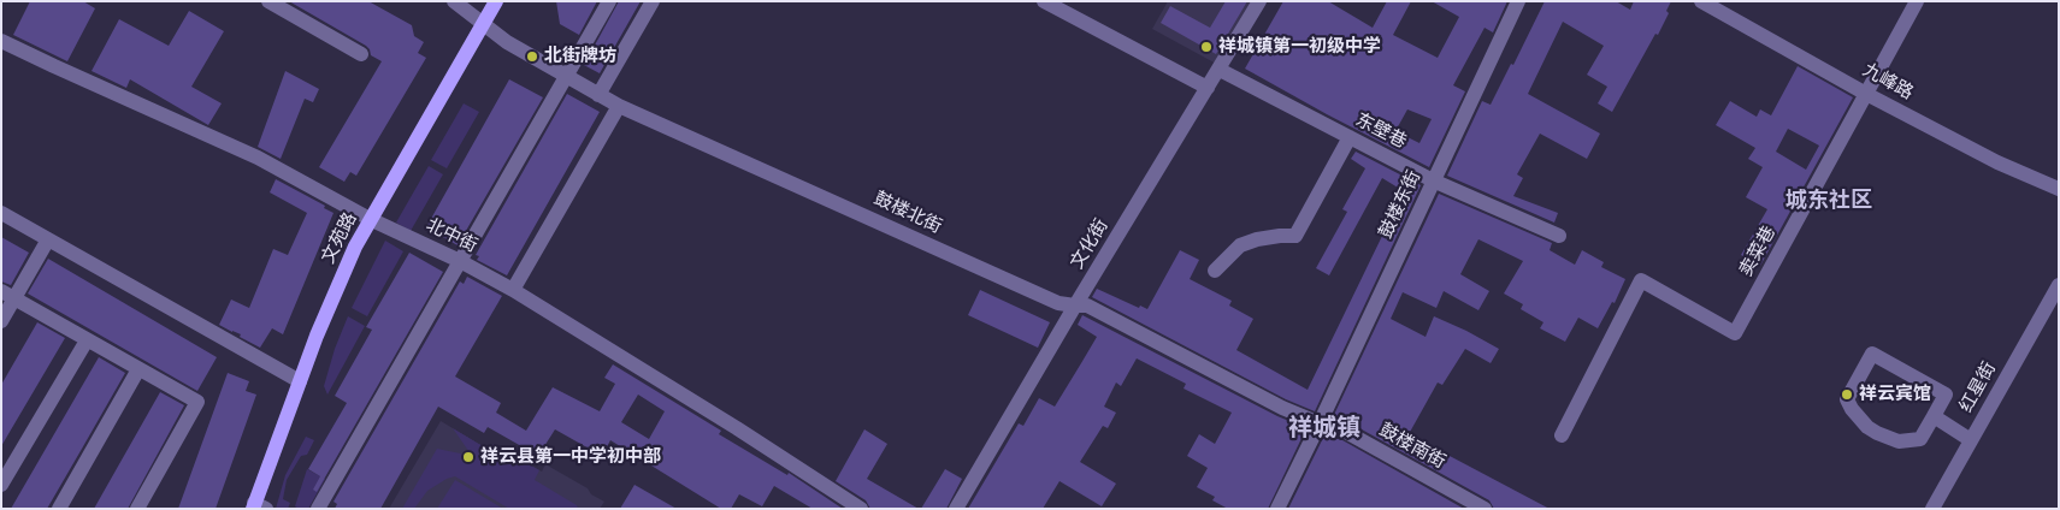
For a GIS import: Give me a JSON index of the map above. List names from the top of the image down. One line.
{"streets":{"main road":["文苑路"],"street":["九峰路","东壁巷","鼓楼东街","鼓楼北街","北中街","文化街","卖菜巷","红星街","鼓楼南街"]},"crossings":[["九峰路","卖菜巷"],["东壁巷","鼓楼东街"],["东壁巷","文化街"],["鼓楼东街","鼓楼北街"],["鼓楼东街","鼓楼南街"],["鼓楼北街","文苑路"],["鼓楼北街","文化街"],["鼓楼北街","鼓楼南街"],["北中街","文苑路"]],"districts":["城东社区","祥城镇"],"places":["祥城镇第一初级中学","北街牌坊","祥云宾馆","祥云县第一中学初中部"]}
